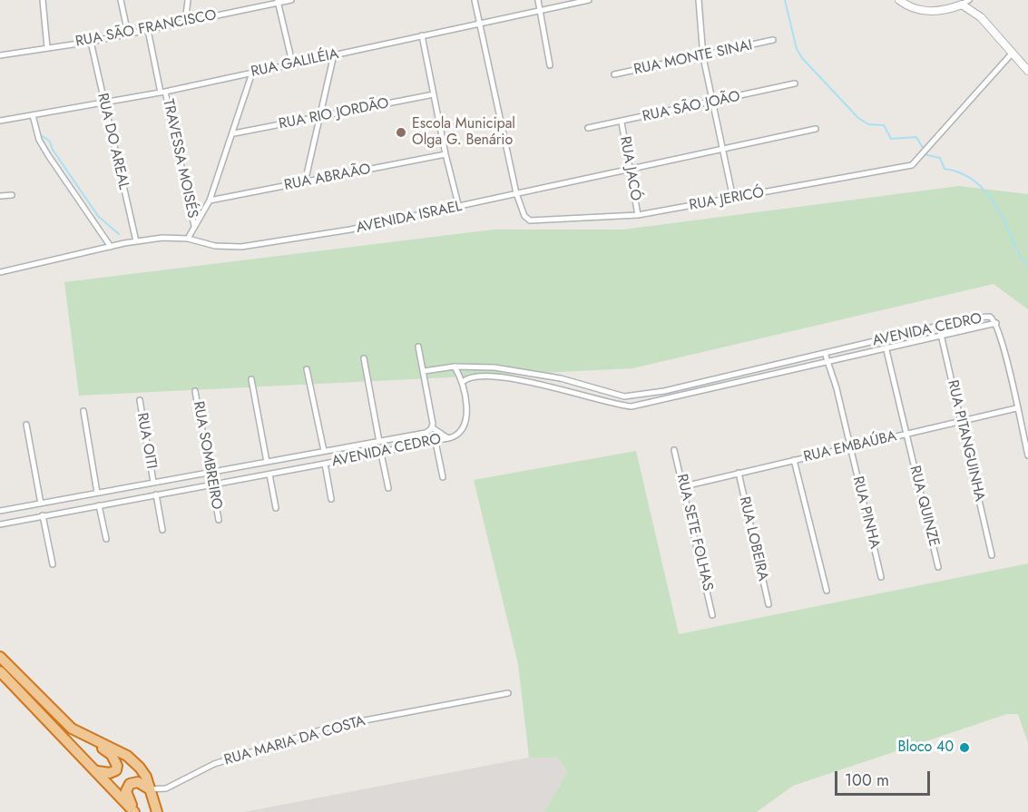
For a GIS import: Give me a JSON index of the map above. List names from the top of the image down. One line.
{"streets":{"street":["RUA SÃO FRANCISCO","RUA MONTE SINAI","RUA GALILÉIA","RUA SÃO JOÃO","RUA RIO JORDÃO","RUA DO AREAL","TRAVESSA MOISÉS","RUA JACÓ","RUA ABRAÃO","RUA JERICÓ","AVENIDA ISRAEL","AVENIDA CEDRO","RUA OITI","RUA PITANGUINHA","RUA EMBAÚBA","RUA SOMBREIRO","RUA QUINZE","RUA PINHA","RUA SETE FOLHAS","RUA LOBEIRA","RUA MARIA DA COSTA"]},"crossings":[["RUA SÃO FRANCISCO","RUA DO AREAL"],["RUA SÃO FRANCISCO","TRAVESSA MOISÉS"],["RUA GALILÉIA","RUA DO AREAL"],["RUA GALILÉIA","TRAVESSA MOISÉS"],["RUA SÃO JOÃO","RUA JACÓ"],["RUA DO AREAL","AVENIDA ISRAEL"],["RUA JACÓ","RUA JERICÓ"],["RUA JACÓ","AVENIDA ISRAEL"],["RUA JERICÓ","AVENIDA ISRAEL"],["AVENIDA CEDRO","RUA OITI"],["AVENIDA CEDRO","RUA PITANGUINHA"],["AVENIDA CEDRO","RUA SOMBREIRO"],["AVENIDA CEDRO","RUA QUINZE"],["AVENIDA CEDRO","RUA PINHA"],["RUA PITANGUINHA","RUA EMBAÚBA"],["RUA EMBAÚBA","RUA QUINZE"],["RUA EMBAÚBA","RUA PINHA"],["RUA EMBAÚBA","RUA SETE FOLHAS"],["RUA EMBAÚBA","RUA LOBEIRA"]],"places":["Escola Municipal Olga G. Benário","Bloco 40"],"scale_bar":"100 m"}
